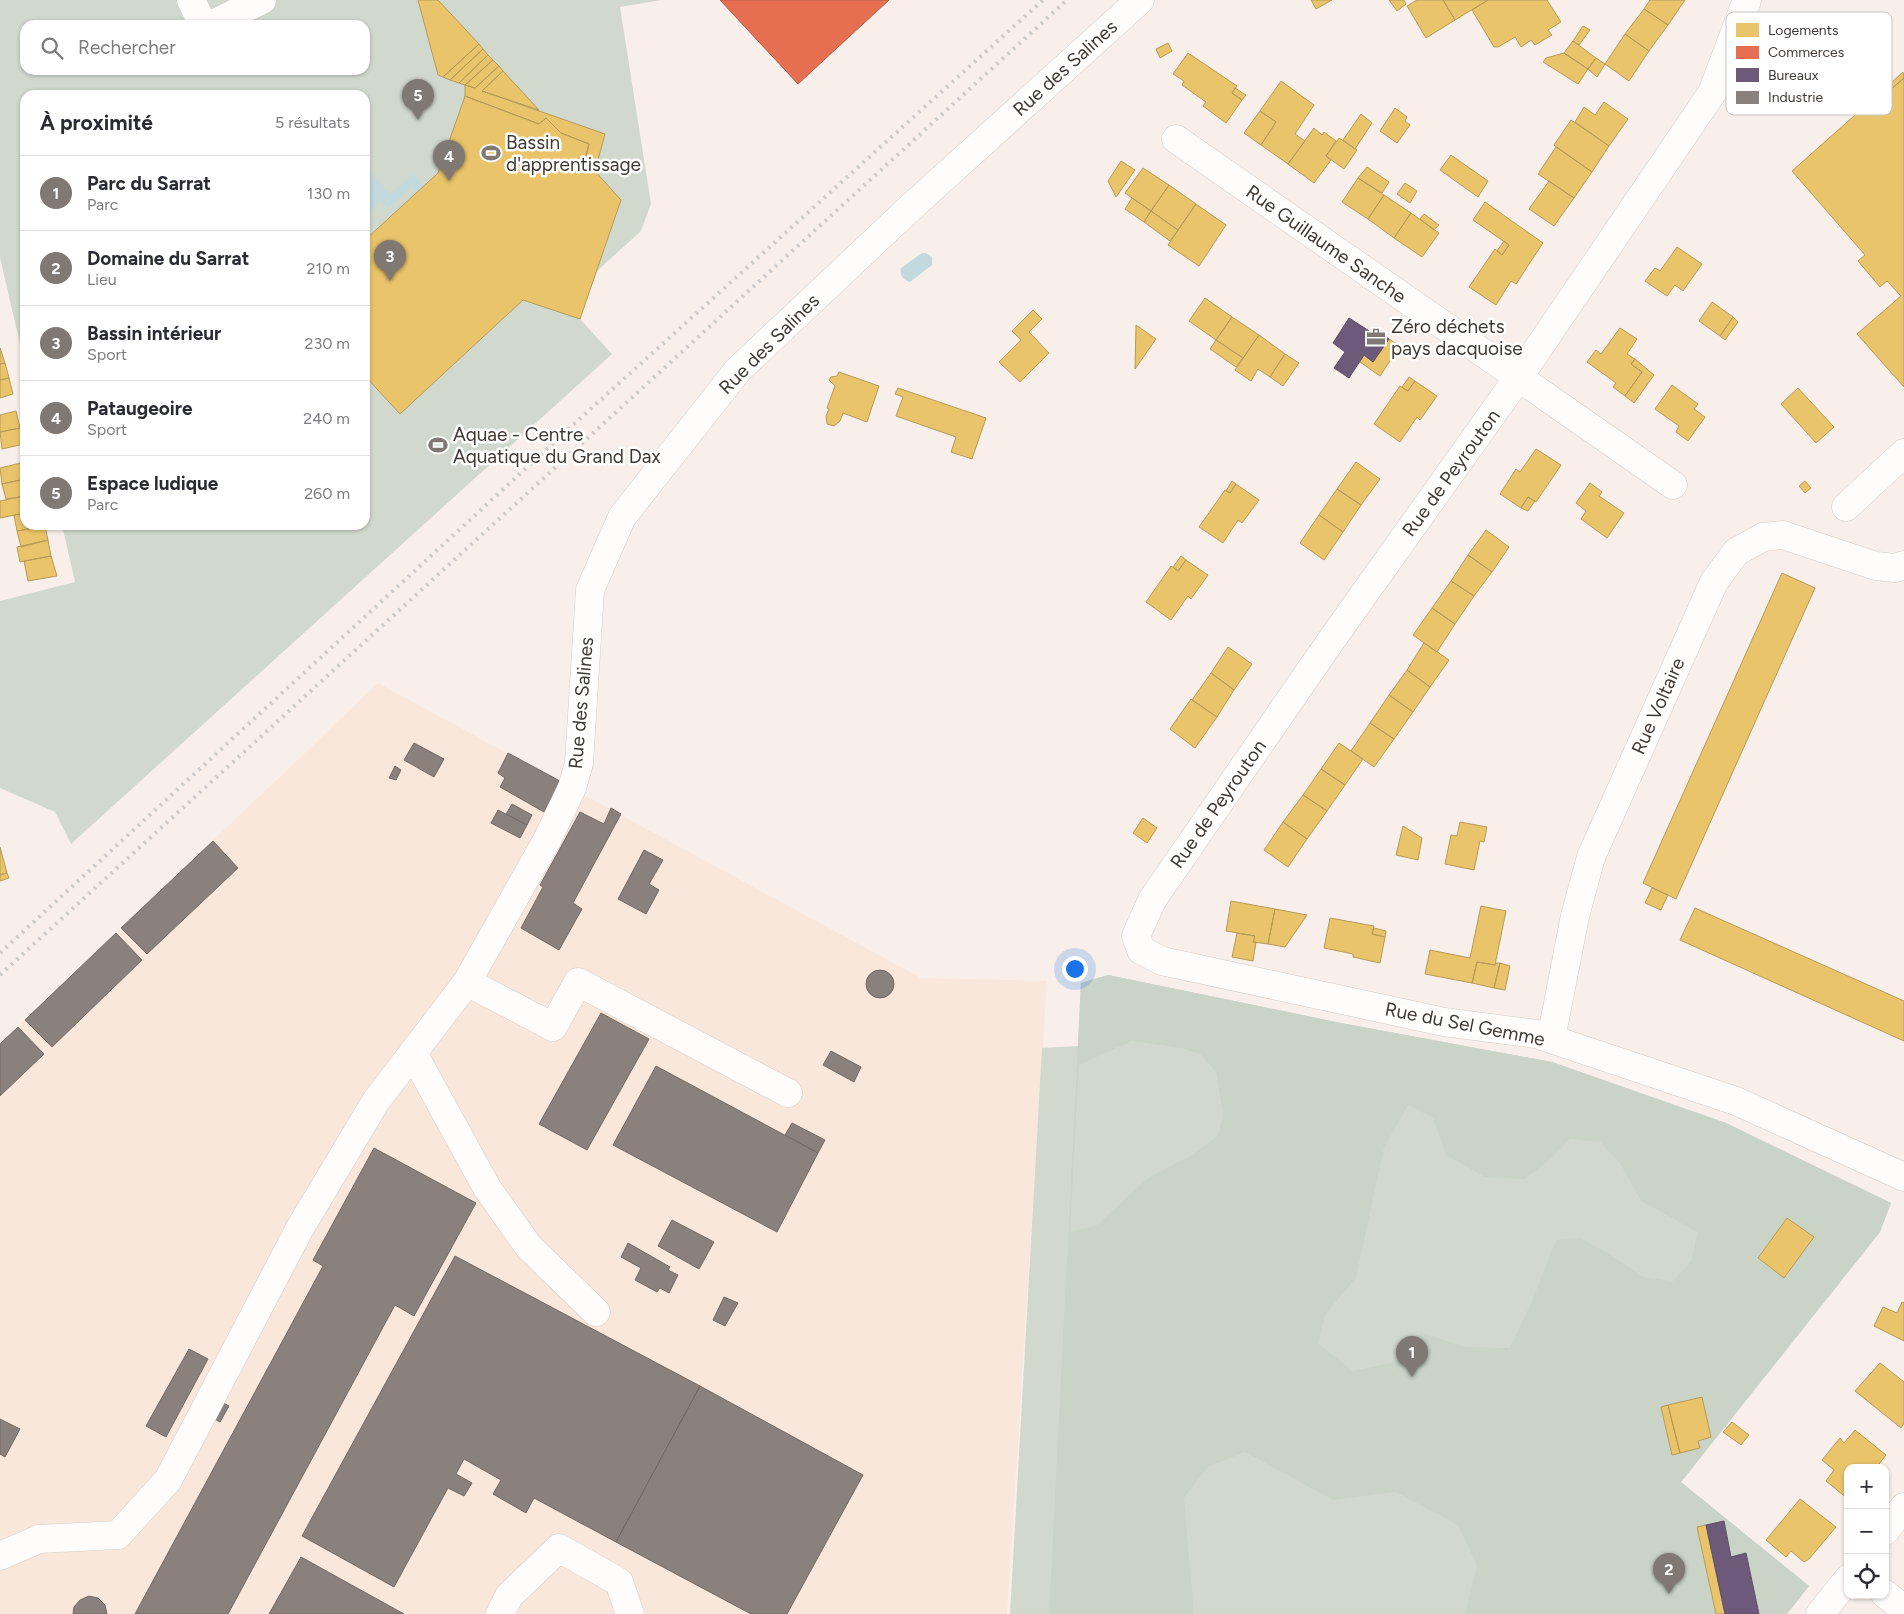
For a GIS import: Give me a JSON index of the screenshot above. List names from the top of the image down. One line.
{"streets":{"street":["Rue des Salines","Rue Guillaume Sanche","Rue de Peyrouton","Rue Voltaire","Rue du Sel Gemme"]},"crossings":[["Rue Guillaume Sanche","Rue de Peyrouton"],["Rue de Peyrouton","Rue du Sel Gemme"],["Rue Voltaire","Rue du Sel Gemme"]],"places":{"sports":["Bassin d'apprentissage","Aquae - Centre Aquatique du Grand Dax"],"office":["Zéro déchets pays dacquoise"]},"legend":["Logements","Commerces","Bureaux","Industrie"],"page":{"search":"Rechercher","pins":["5","4","3","1","2"],"heading":["À proximité","5 résultats"],"list":[{"mark":"1","name":"Parc du Sarrat","note":"Parc","value":"130 m"},{"mark":"2","name":"Domaine du Sarrat","note":"Lieu","value":"210 m"},{"mark":"3","name":"Bassin intérieur","note":"Sport","value":"230 m"},{"mark":"4","name":"Pataugeoire","note":"Sport","value":"240 m"},{"mark":"5","name":"Espace ludique","note":"Parc","value":"260 m"}],"map_buttons":["+","−"]}}
